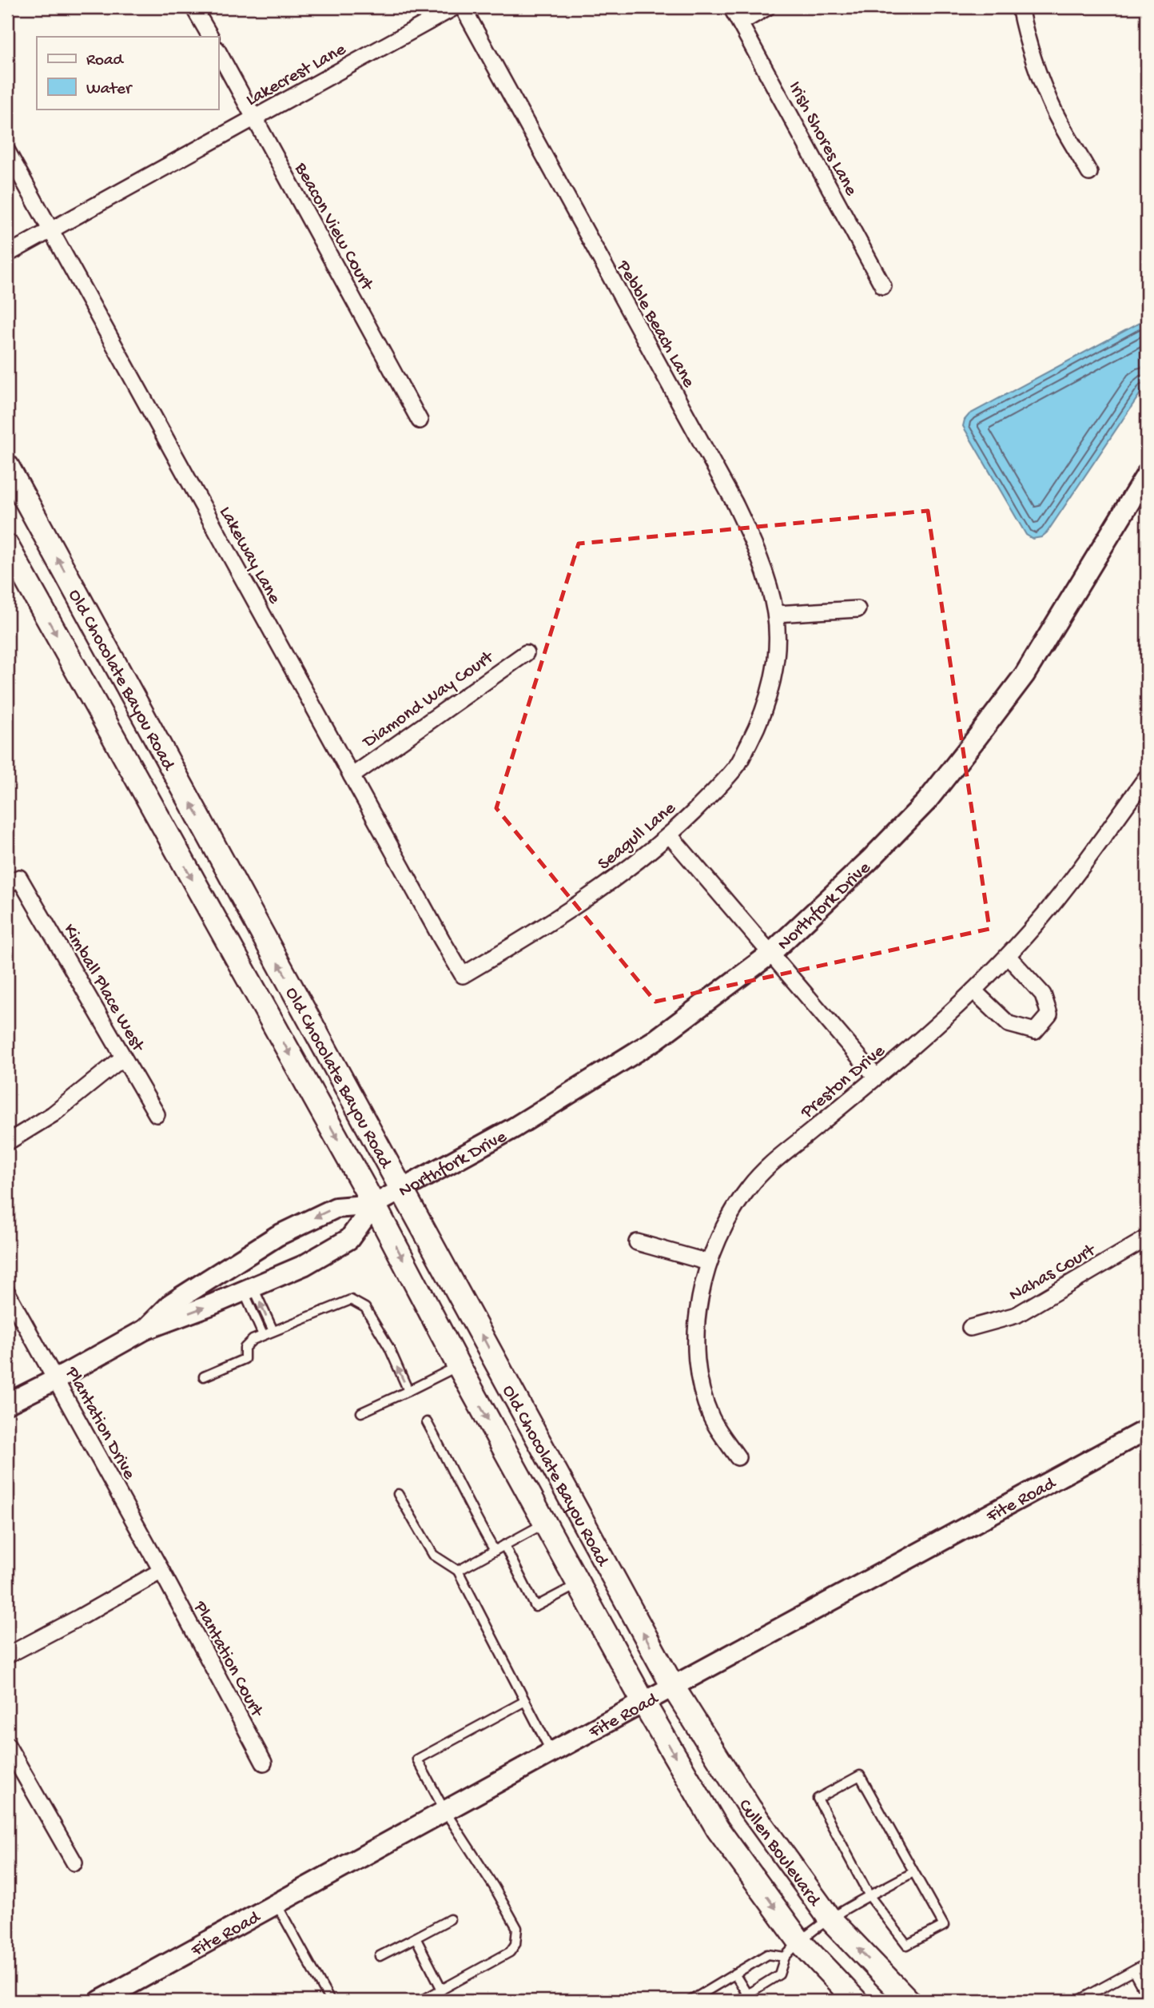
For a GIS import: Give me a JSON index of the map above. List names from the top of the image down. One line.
{"streets":{"main road":["Old Chocolate Bayou Road","Cullen Boulevard"],"street":["Lakecrest Lane","Irish Shores Lane","Beacon View Court","Pebble Beach Lane","Lakeway Lane","Diamond Way Court","Seagull Lane","Northfork Drive","Kimball Place West","Preston Drive","Nahas Court","Plantation Drive","Fite Road","Plantation Court"]},"crossings":[["Lakecrest Lane","Beacon View Court"],["Lakecrest Lane","Lakeway Lane"],["Pebble Beach Lane","Seagull Lane"],["Lakeway Lane","Diamond Way Court"],["Lakeway Lane","Seagull Lane"],["Old Chocolate Bayou Road","Northfork Drive"],["Old Chocolate Bayou Road","Fite Road"],["Old Chocolate Bayou Road","Cullen Boulevard"],["Northfork Drive","Plantation Drive"],["Plantation Drive","Plantation Court"],["Fite Road","Cullen Boulevard"]],"legend":["Road","Water"]}
